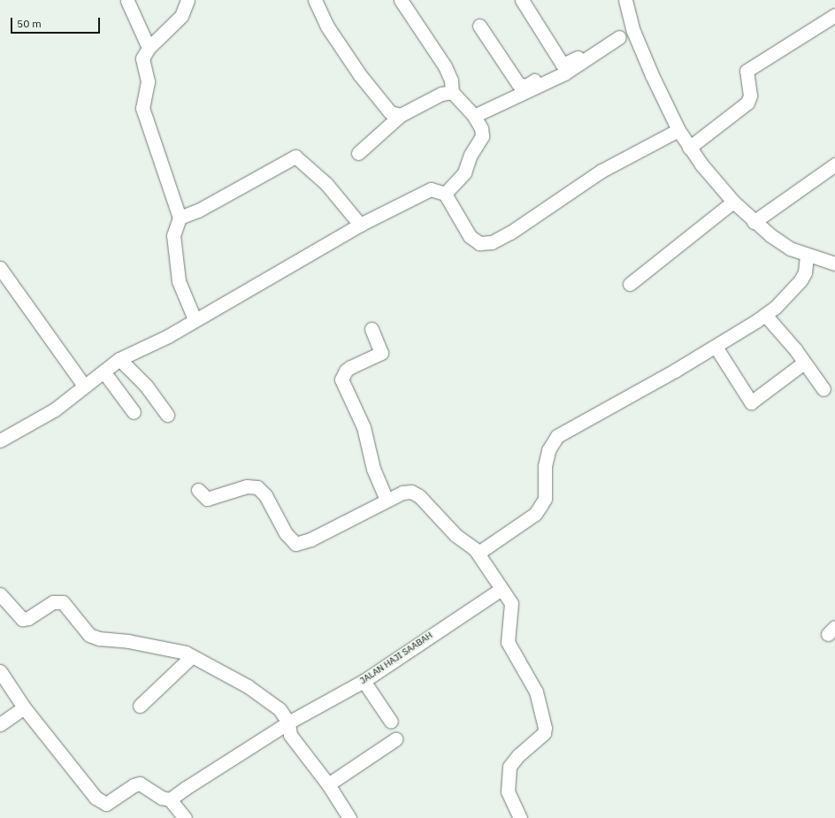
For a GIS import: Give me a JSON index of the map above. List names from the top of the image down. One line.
{"streets":{"street":["JALAN HAJI SAABAH"]},"scale_bar":"50 m"}
